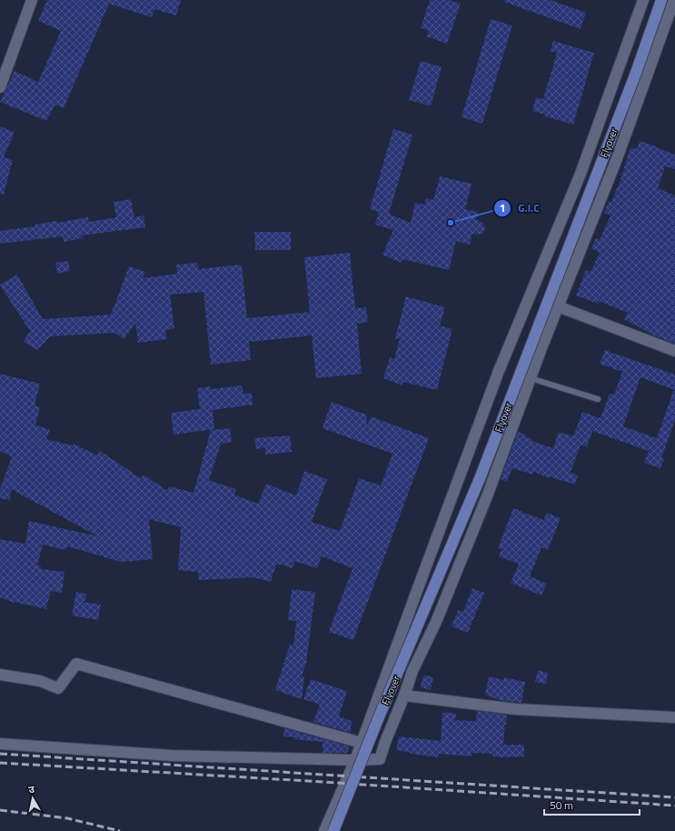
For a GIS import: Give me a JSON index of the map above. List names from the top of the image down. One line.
{"streets":{"main road":["Flyover"]},"places":["G.I.C"],"scale_bar":"50 m","north":"top"}
